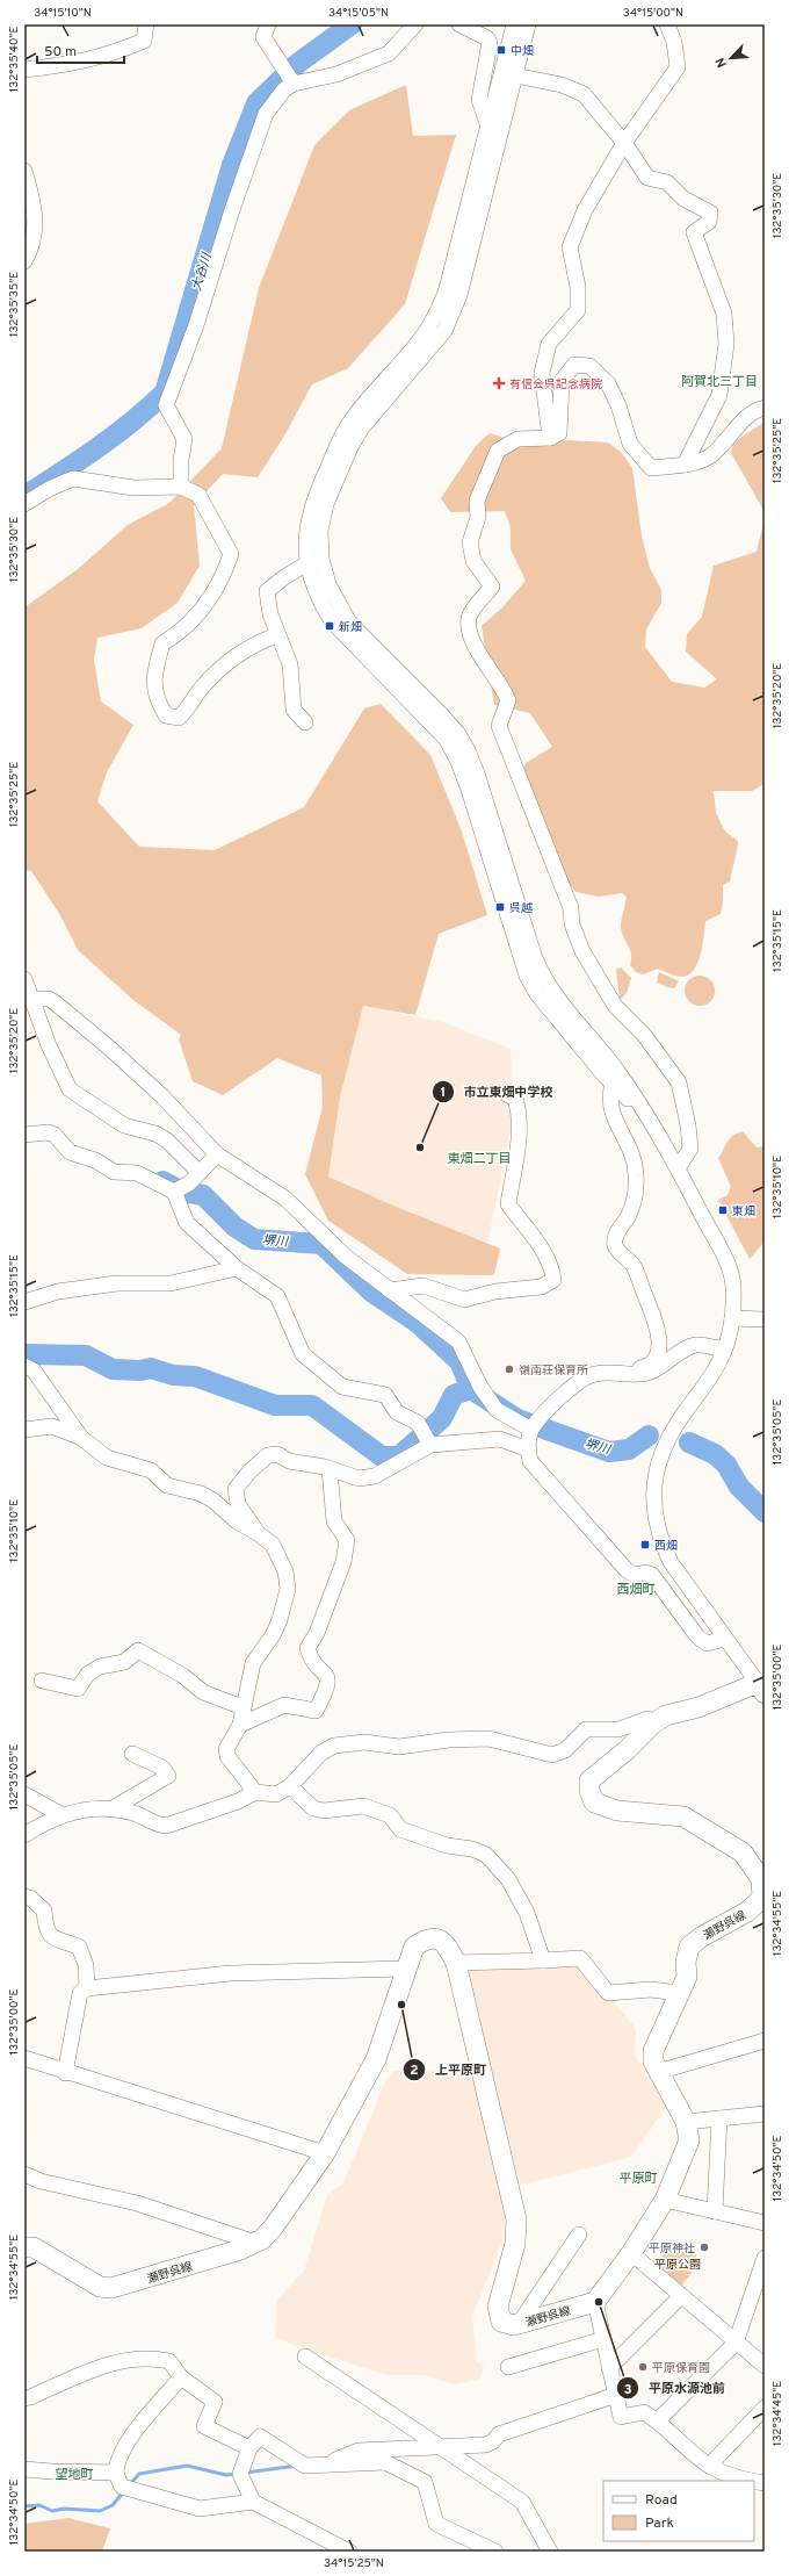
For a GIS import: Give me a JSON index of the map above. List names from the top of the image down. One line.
{"streets":{"main road":["瀬野呉線"]},"districts":["阿賀北三丁目","東畑二丁目","西畑町","平原町","望地町"],"water":["大谷川","堺川"],"parks":["平原公園"],"places":{"transit":["中畑","新畑","呉越","東畑","西畑"],"health":["有信会呉記念病院"],"other":["市立東畑中学校","嶺南荘保育所","上平原町","平原神社","平原水源池前","平原保育園"]},"legend":["Road","Park"],"scale_bar":"50 m","north":"bottom left","coordinates":["34°15'10\"N","34°15'05\"N","34°15'00\"N","132°35'40\"E","132°35'30\"E","132°35'35\"E","132°35'25\"E","132°35'20\"E","132°35'15\"E","132°35'10\"E","132°35'05\"E","132°35'00\"E","132°34'55\"E","132°34'50\"E","132°34'45\"E","34°15'25\"N"]}
